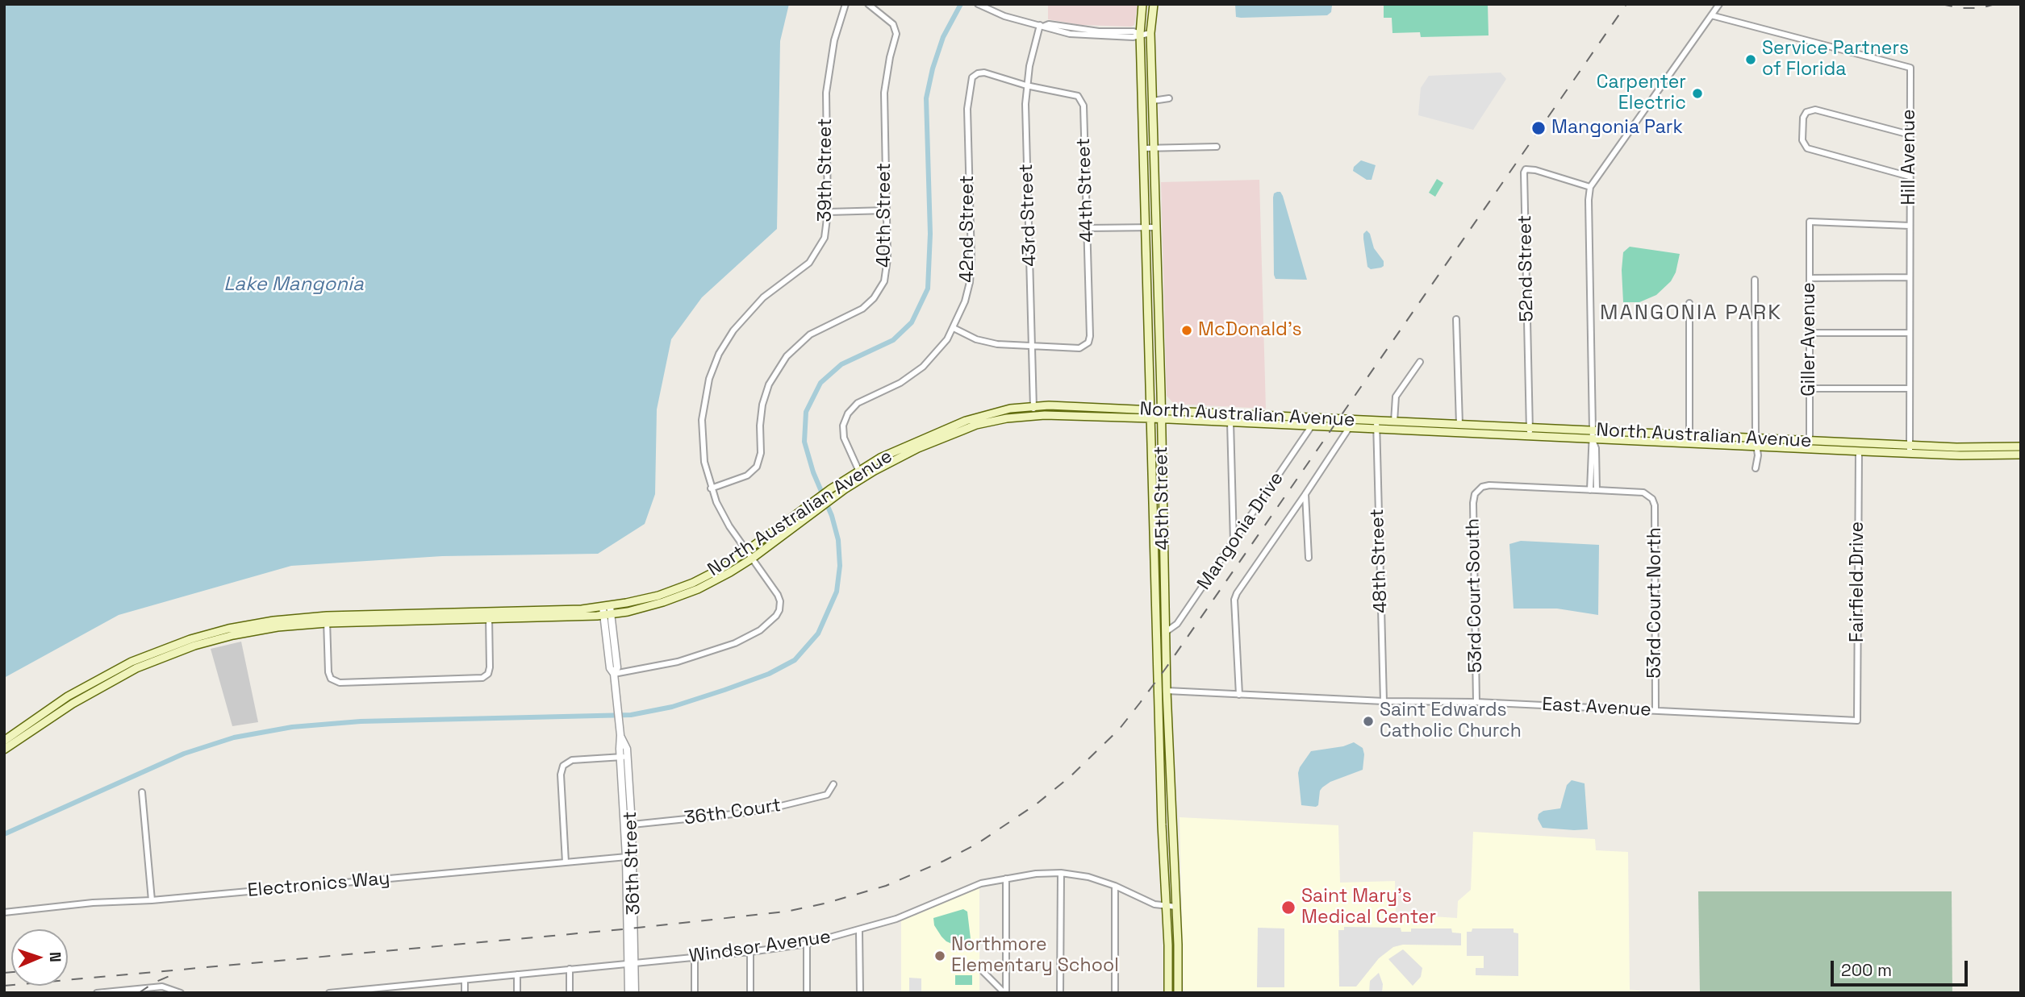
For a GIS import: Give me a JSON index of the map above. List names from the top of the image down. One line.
{"streets":{"main road":["North Australian Avenue","45th Street"],"street":["Hill Avenue","39th Street","44th Street","40th Street","43rd Street","42nd Street","52nd Street","Giller Avenue","Mangonia Drive","48th Street","Fairfield Drive","53rd Court South","53rd Court North","East Avenue","36th Court","36th Street","Electronics Way","Windsor Avenue"]},"crossings":[["Hill Avenue","Giller Avenue"],["Hill Avenue","North Australian Avenue"],["39th Street","40th Street"],["39th Street","North Australian Avenue"],["39th Street","36th Street"],["44th Street","43rd Street"],["44th Street","42nd Street"],["43rd Street","42nd Street"],["43rd Street","North Australian Avenue"],["42nd Street","North Australian Avenue"],["52nd Street","North Australian Avenue"],["Giller Avenue","North Australian Avenue"],["North Australian Avenue","45th Street"],["North Australian Avenue","Mangonia Drive"],["North Australian Avenue","48th Street"],["North Australian Avenue","Fairfield Drive"],["North Australian Avenue","36th Street"],["45th Street","Mangonia Drive"],["45th Street","East Avenue"],["45th Street","Windsor Avenue"],["48th Street","East Avenue"],["Fairfield Drive","East Avenue"],["53rd Court South","53rd Court North"],["53rd Court South","East Avenue"],["53rd Court North","East Avenue"],["36th Court","36th Street"],["36th Street","Electronics Way"],["36th Street","Windsor Avenue"]],"districts":["MANGONIA PARK"],"water":["Lake Mangonia"],"places":["Service Partners of Florida","Carpenter Electric","Mangonia Park","McDonald's","Saint Edwards Catholic Church","Saint Mary's Medical Center","Northmore Elementary School"],"scale_bar":"200 m","north":"right"}
